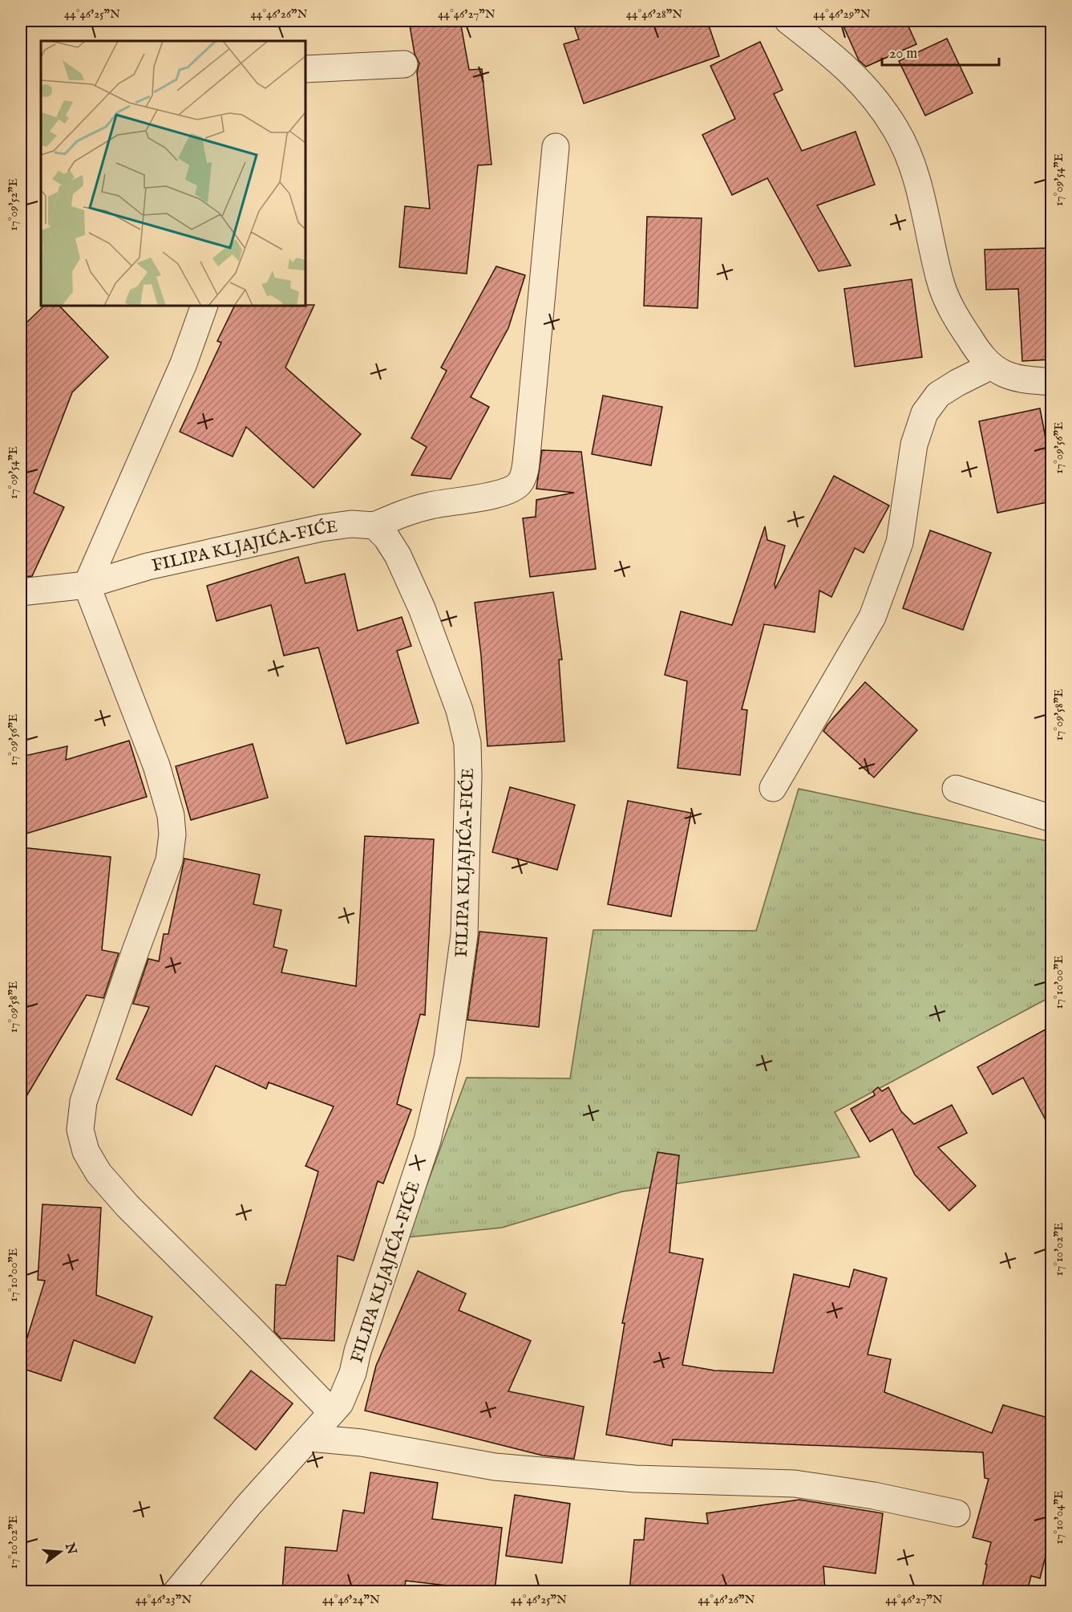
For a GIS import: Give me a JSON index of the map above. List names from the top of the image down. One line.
{"streets":{"street":["FILIPA KLJAJIĆA-FIĆE"]},"scale_bar":"20 m","north":"right","coordinates":["44°46'25\"N","44°46'26\"N","44°46'27\"N","44°46'28\"N","44°46'29\"N","17°09'54\"E","17°09'52\"E","17°09'56\"E","17°09'58\"E","17°10'00\"E","17°10'02\"E","17°10'04\"E","44°46'23\"N","44°46'24\"N"]}
